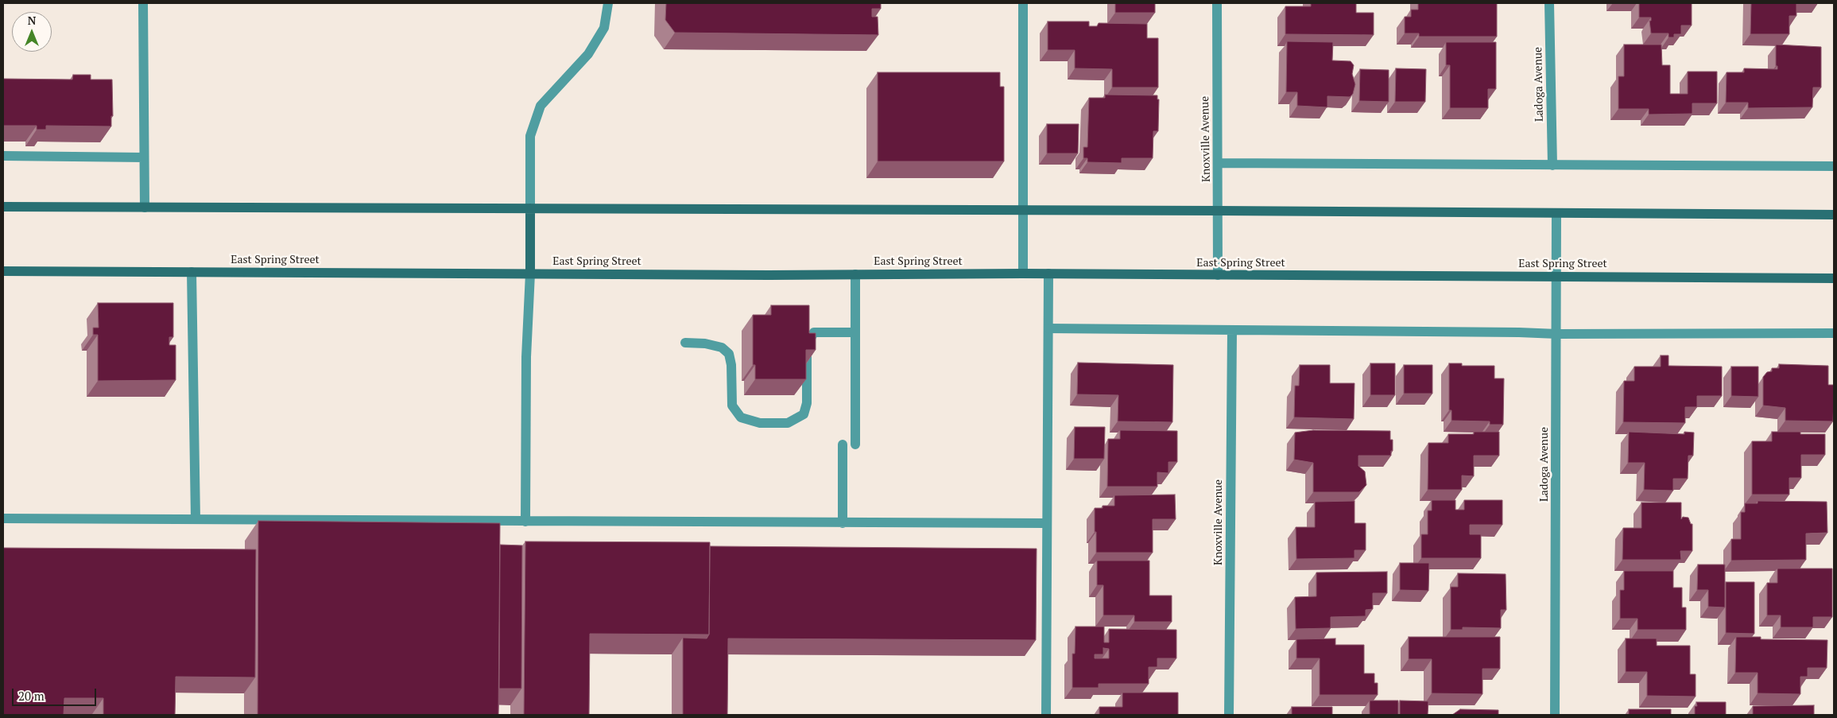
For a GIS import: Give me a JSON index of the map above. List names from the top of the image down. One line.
{"streets":{"main road":["East Spring Street"],"street":["Ladoga Avenue","Knoxville Avenue"]},"crossings":[["Ladoga Avenue","East Spring Street"],["Knoxville Avenue","East Spring Street"]],"scale_bar":"20 m","north":"top"}
